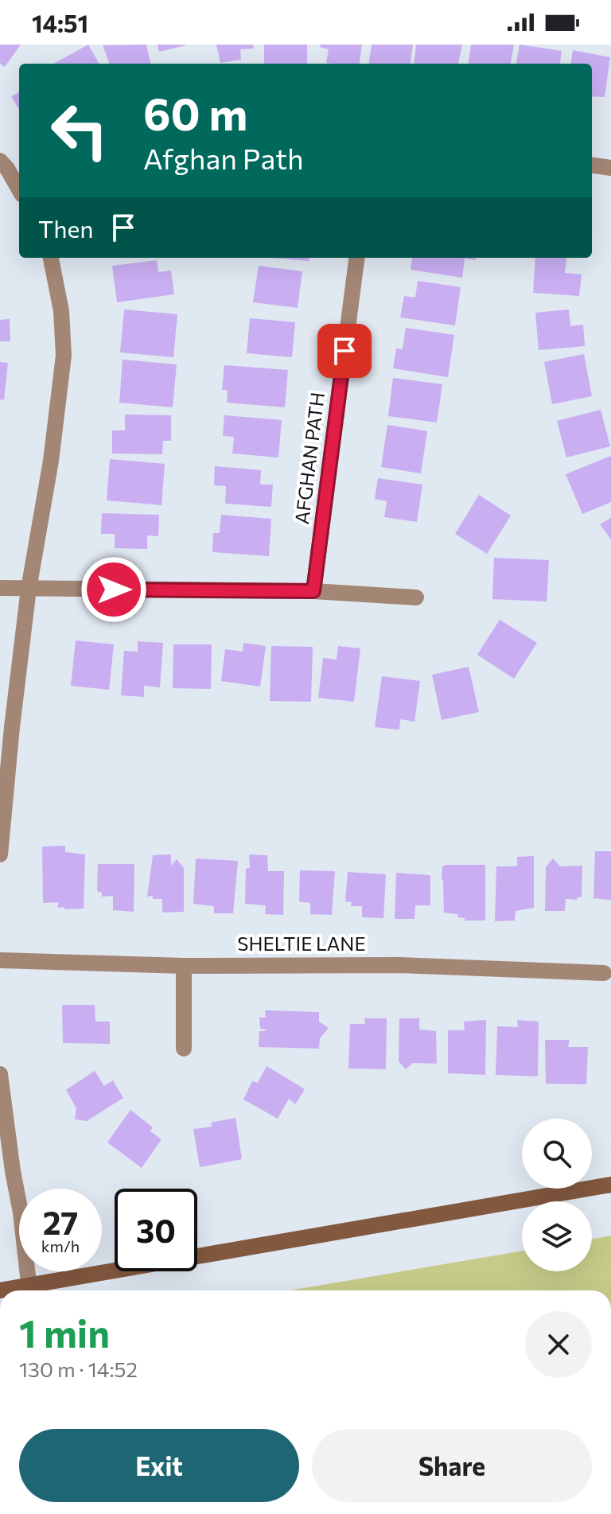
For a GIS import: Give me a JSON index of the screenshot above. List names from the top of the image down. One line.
{"streets":{"street":["AFGHAN PATH","SHELTIE LANE"]},"page":{"status":"14:51","turn":["60 m","Afghan Path"],"then":"Then","speed":"27 km/h","limit":"30","heading":["1 min","130 m · 14:52"],"buttons":["Exit","Share"]}}
